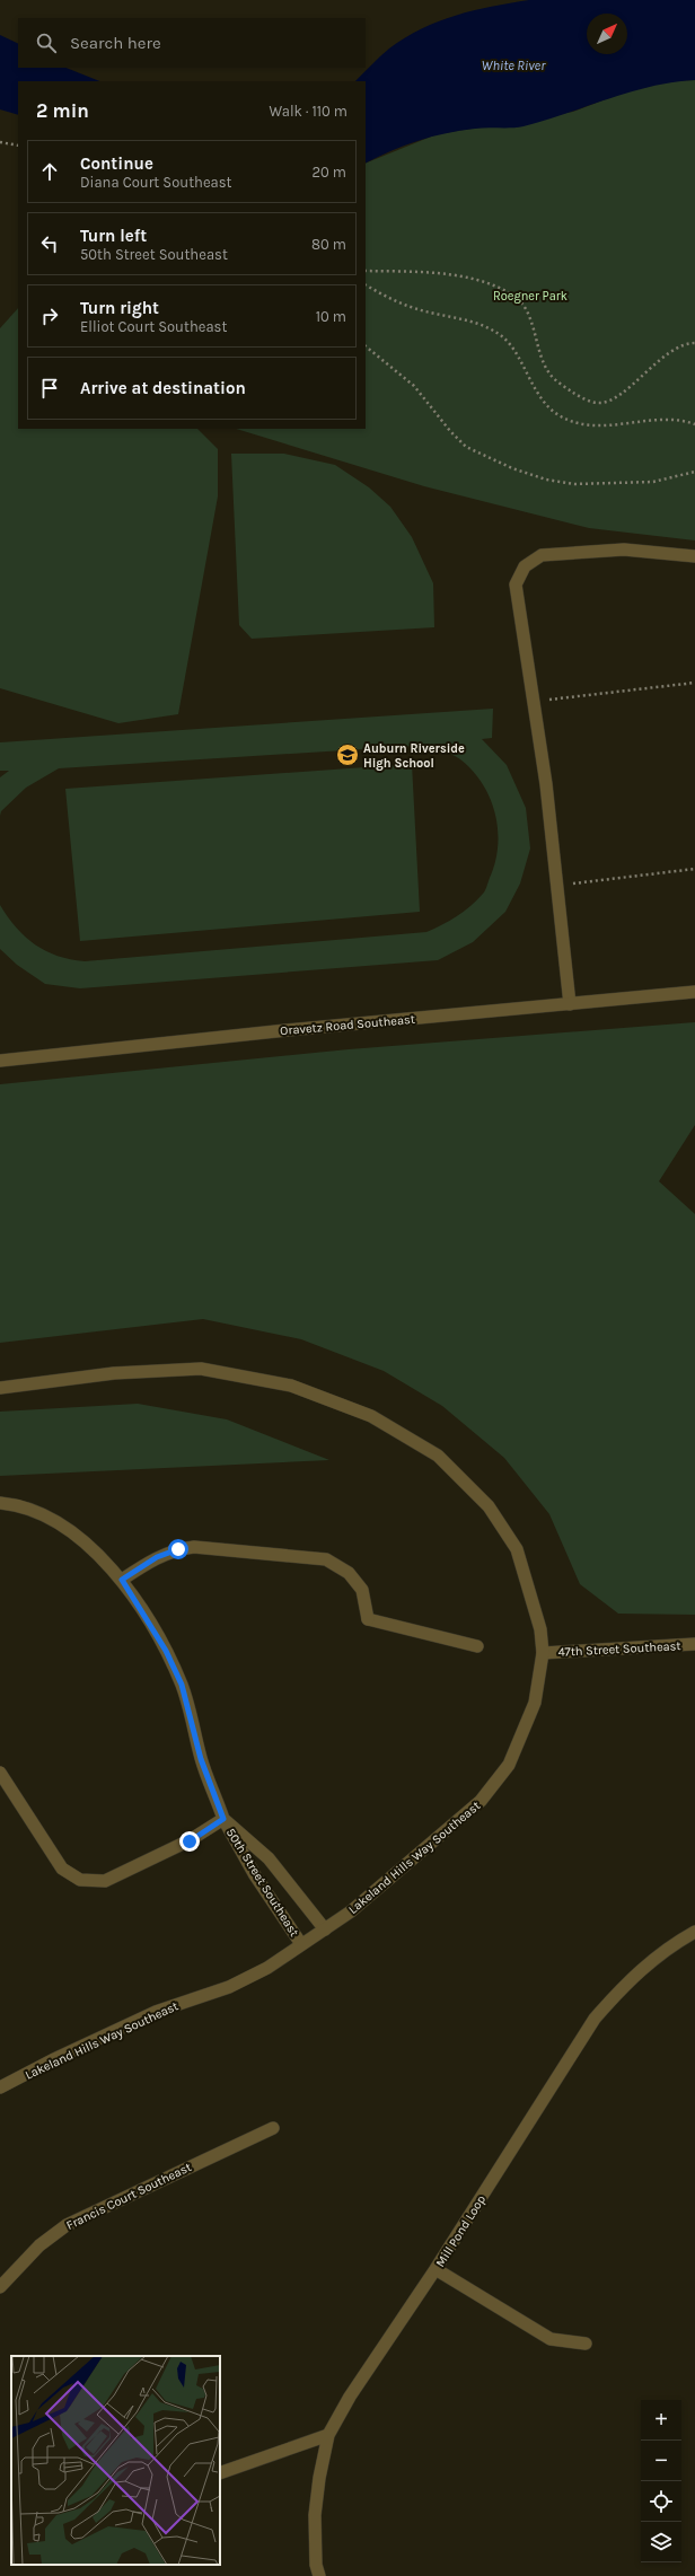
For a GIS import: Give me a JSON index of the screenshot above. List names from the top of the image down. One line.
{"streets":{"street":["Oravetz Road Southeast","47th Street Southeast","Lakeland Hills Way Southeast","50th Street Southeast","Francis Court Southeast","Mill Pond Loop"]},"crossings":[["47th Street Southeast","Lakeland Hills Way Southeast"],["Lakeland Hills Way Southeast","50th Street Southeast"]],"water":["White River"],"parks":["Roegner Park"],"places":{"school or university":["Auburn Riverside High School"]},"north":"top right","page":{"search":"Search here","heading":["2 min","Walk · 110 m"],"list":[["Continue","Diana Court Southeast","20 m"],["Turn left","50th Street Southeast","80 m"],["Turn right","Elliot Court Southeast","10 m"],"Arrive at destination"],"map_buttons":["+","−"]}}
